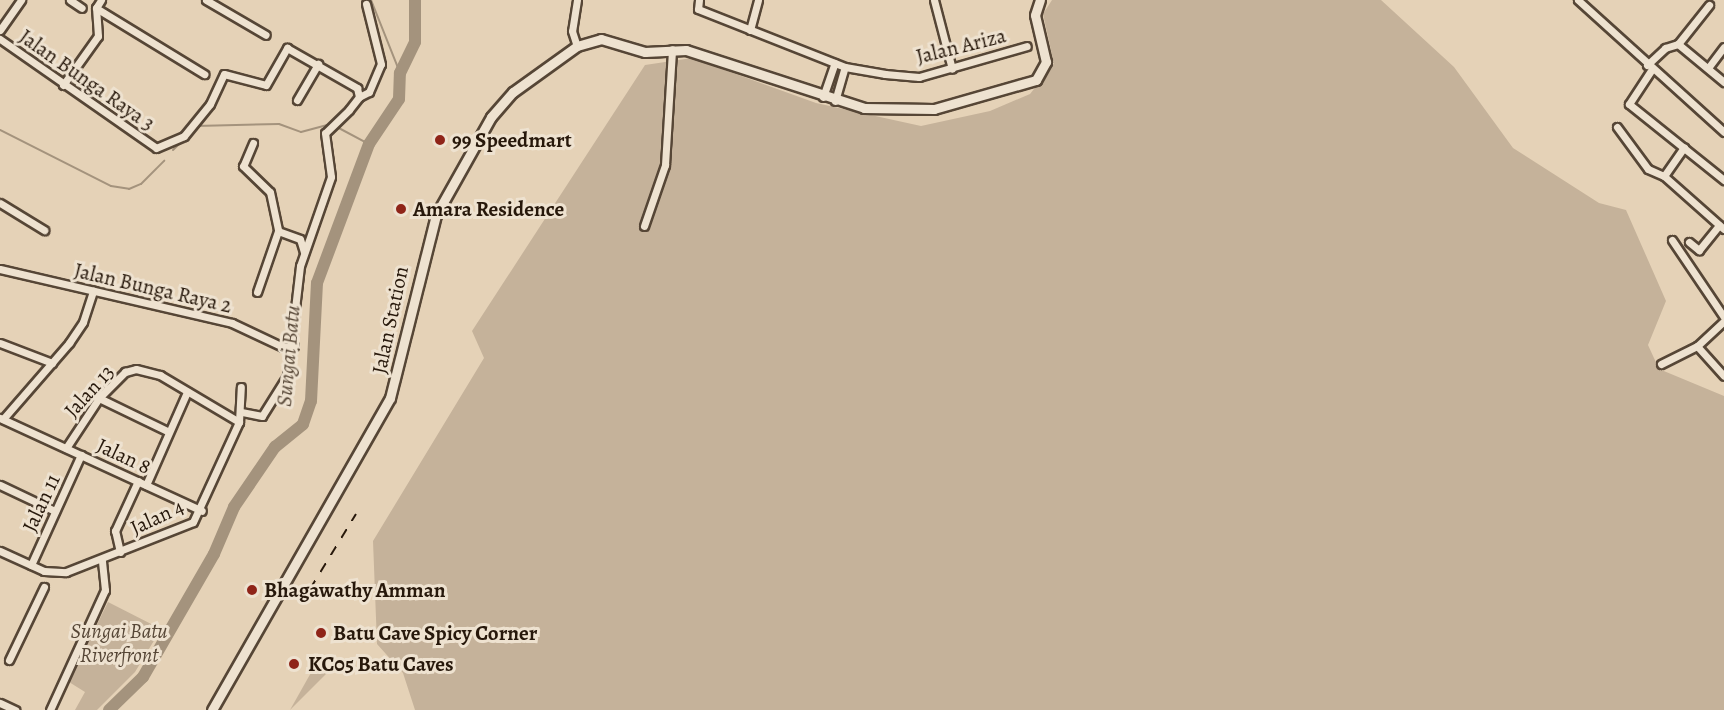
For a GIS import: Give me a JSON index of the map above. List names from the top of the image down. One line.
{"streets":{"street":["Jalan Ariza","Jalan Bunga Raya 3","Jalan Bunga Raya 2","Jalan Station","Jalan 13","Jalan 8","Jalan 11","Jalan 4"]},"crossings":[["Jalan 13","Jalan 8"],["Jalan 13","Jalan 4"],["Jalan 8","Jalan 11"],["Jalan 8","Jalan 4"],["Jalan 11","Jalan 4"]],"water":["Sungai Batu"],"parks":["Sungai Batu Riverfront"],"places":["99 Speedmart","Amara Residence","Bhagawathy Amman","Batu Cave Spicy Corner","KC05 Batu Caves"]}
